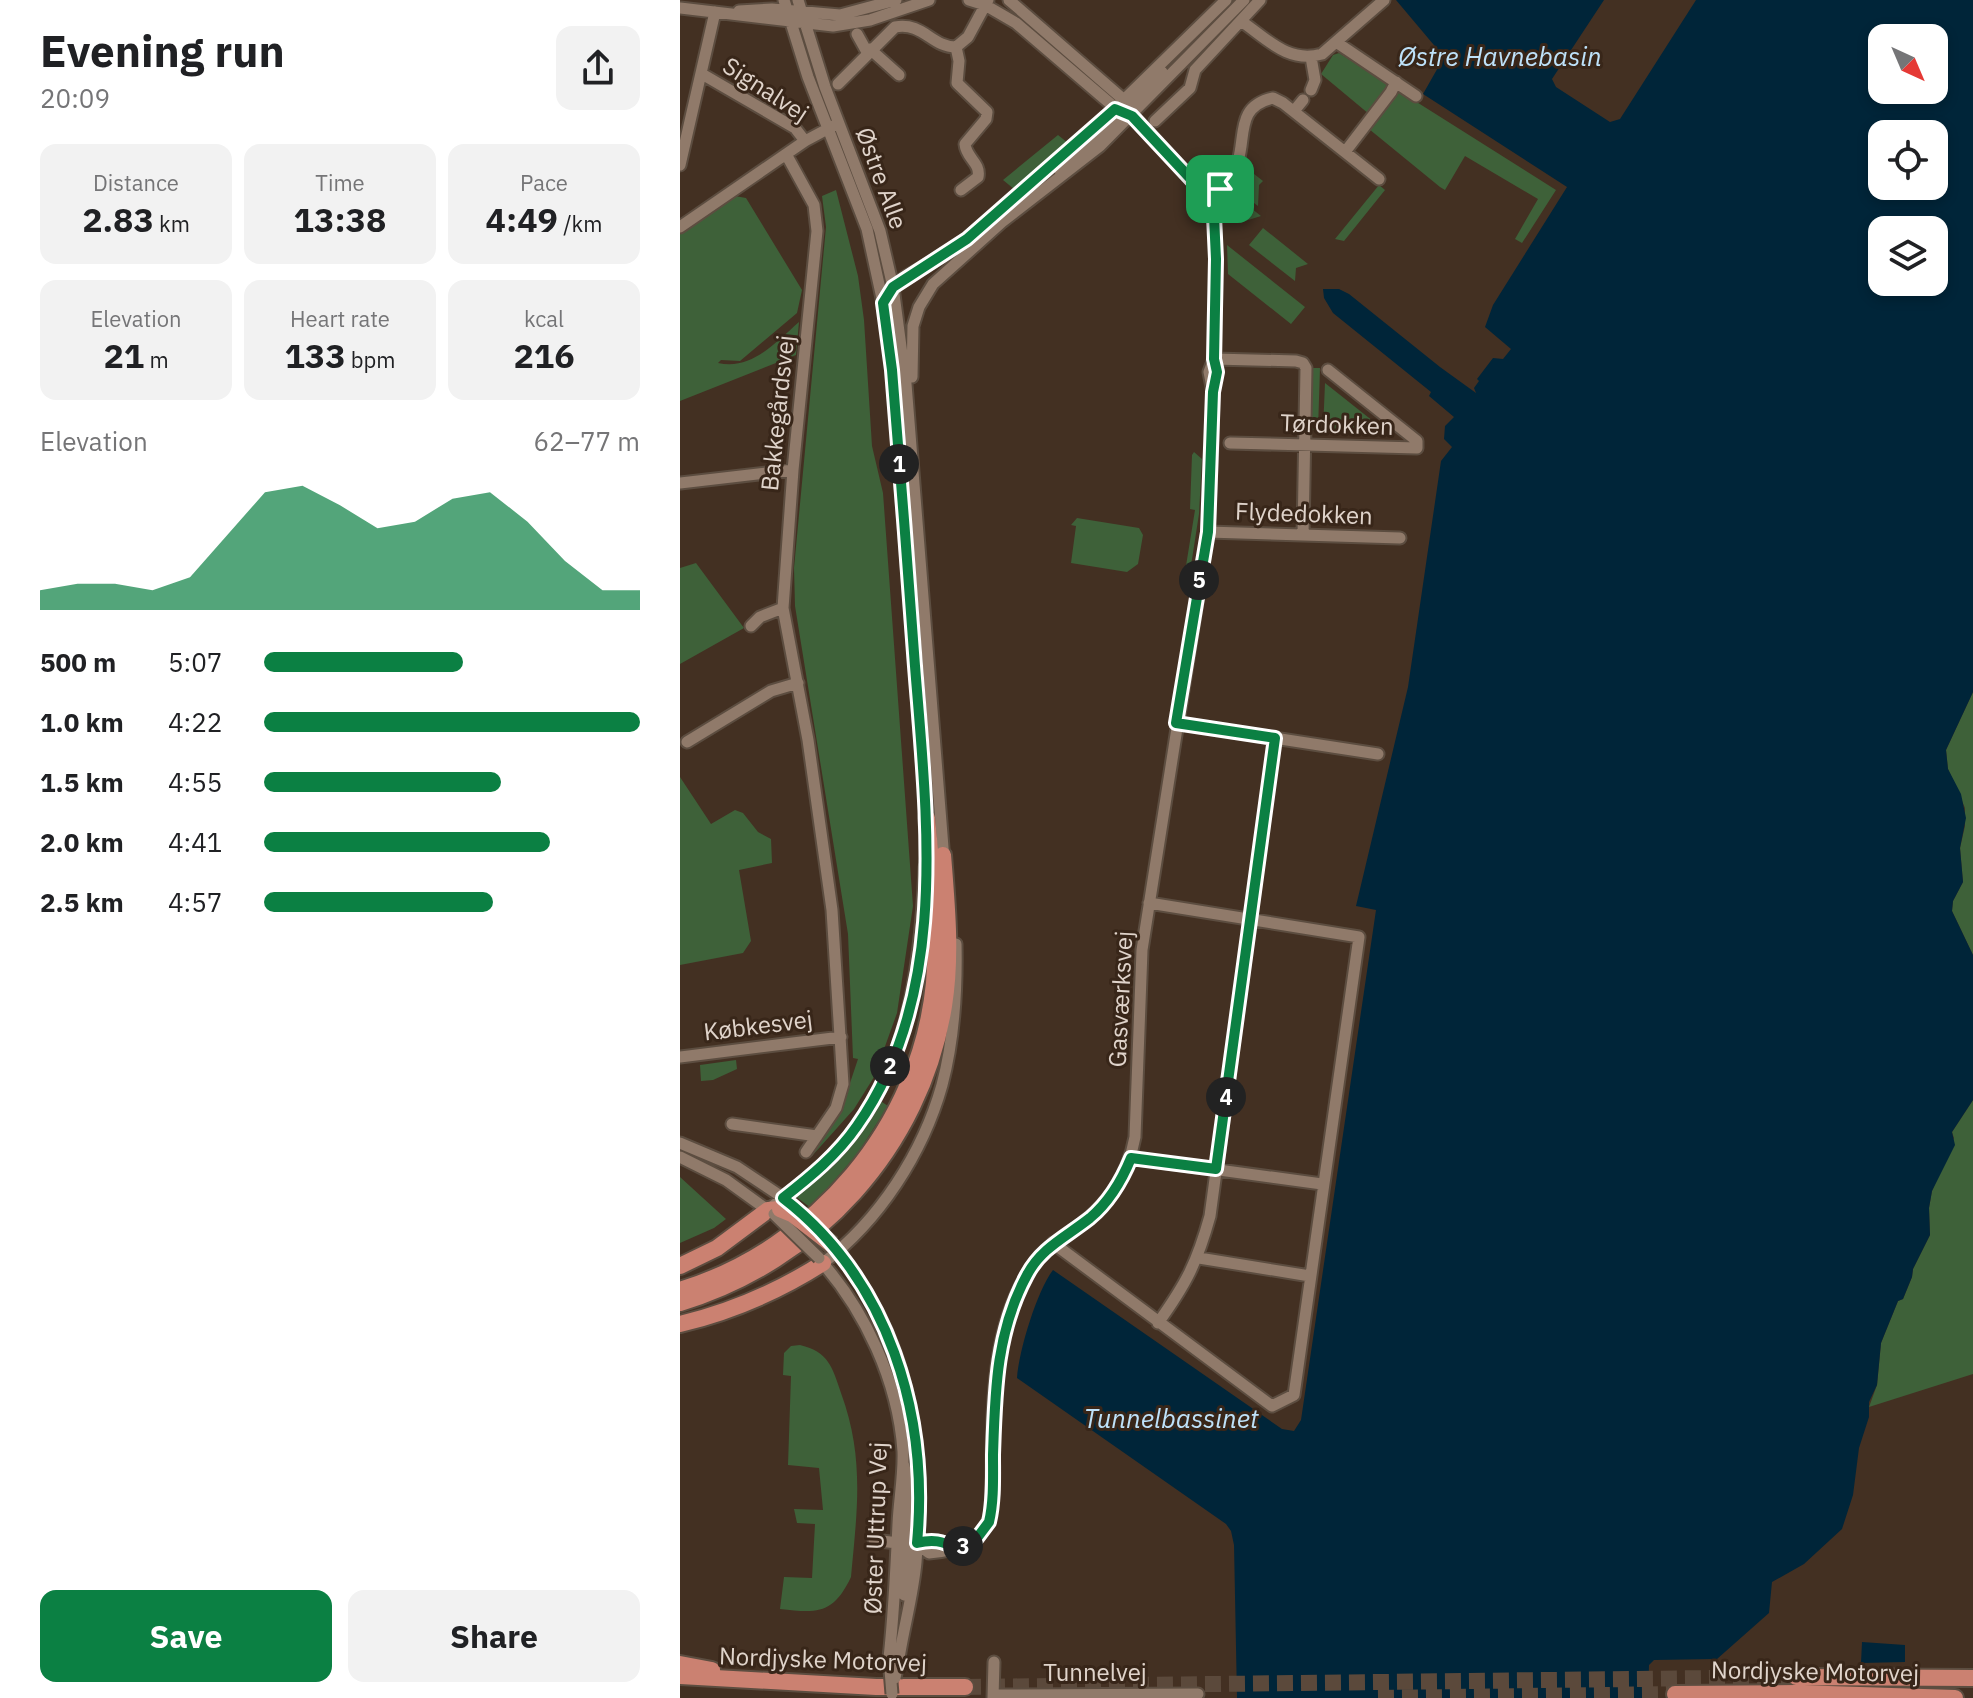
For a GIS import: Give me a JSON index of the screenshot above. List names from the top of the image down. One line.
{"streets":{"highway":["Nordjyske Motorvej"],"street":["Signalvej","Østre Alle","Bakkegårdsvej","Tørdokken","Flydedokken","Gasværksvej","Købkesvej","Øster Uttrup Vej","Tunnelvej"]},"crossings":[["Østre Alle","Øster Uttrup Vej"],["Bakkegårdsvej","Købkesvej"],["Flydedokken","Gasværksvej"],["Gasværksvej","Øster Uttrup Vej"]],"water":["Østre Havnebasin","Tunnelbassinet"],"north":"bottom right","page":{"heading":["Evening run","20:09"],"stats":[["Distance","2.83 km"],["Time","13:38"],["Pace","4:49 /km"],["Elevation","21 m"],["Heart rate","133 bpm"],["kcal","216"]],"chart":["Elevation","62–77 m"],"pins":["1","5","2","4","3"],"list":[{"name":"500 m","note":"5:07"},{"name":"1.0 km","note":"4:22"},{"name":"1.5 km","note":"4:55"},{"name":"2.0 km","note":"4:41"},{"name":"2.5 km","note":"4:57"}],"buttons":["Save","Share"]}}
